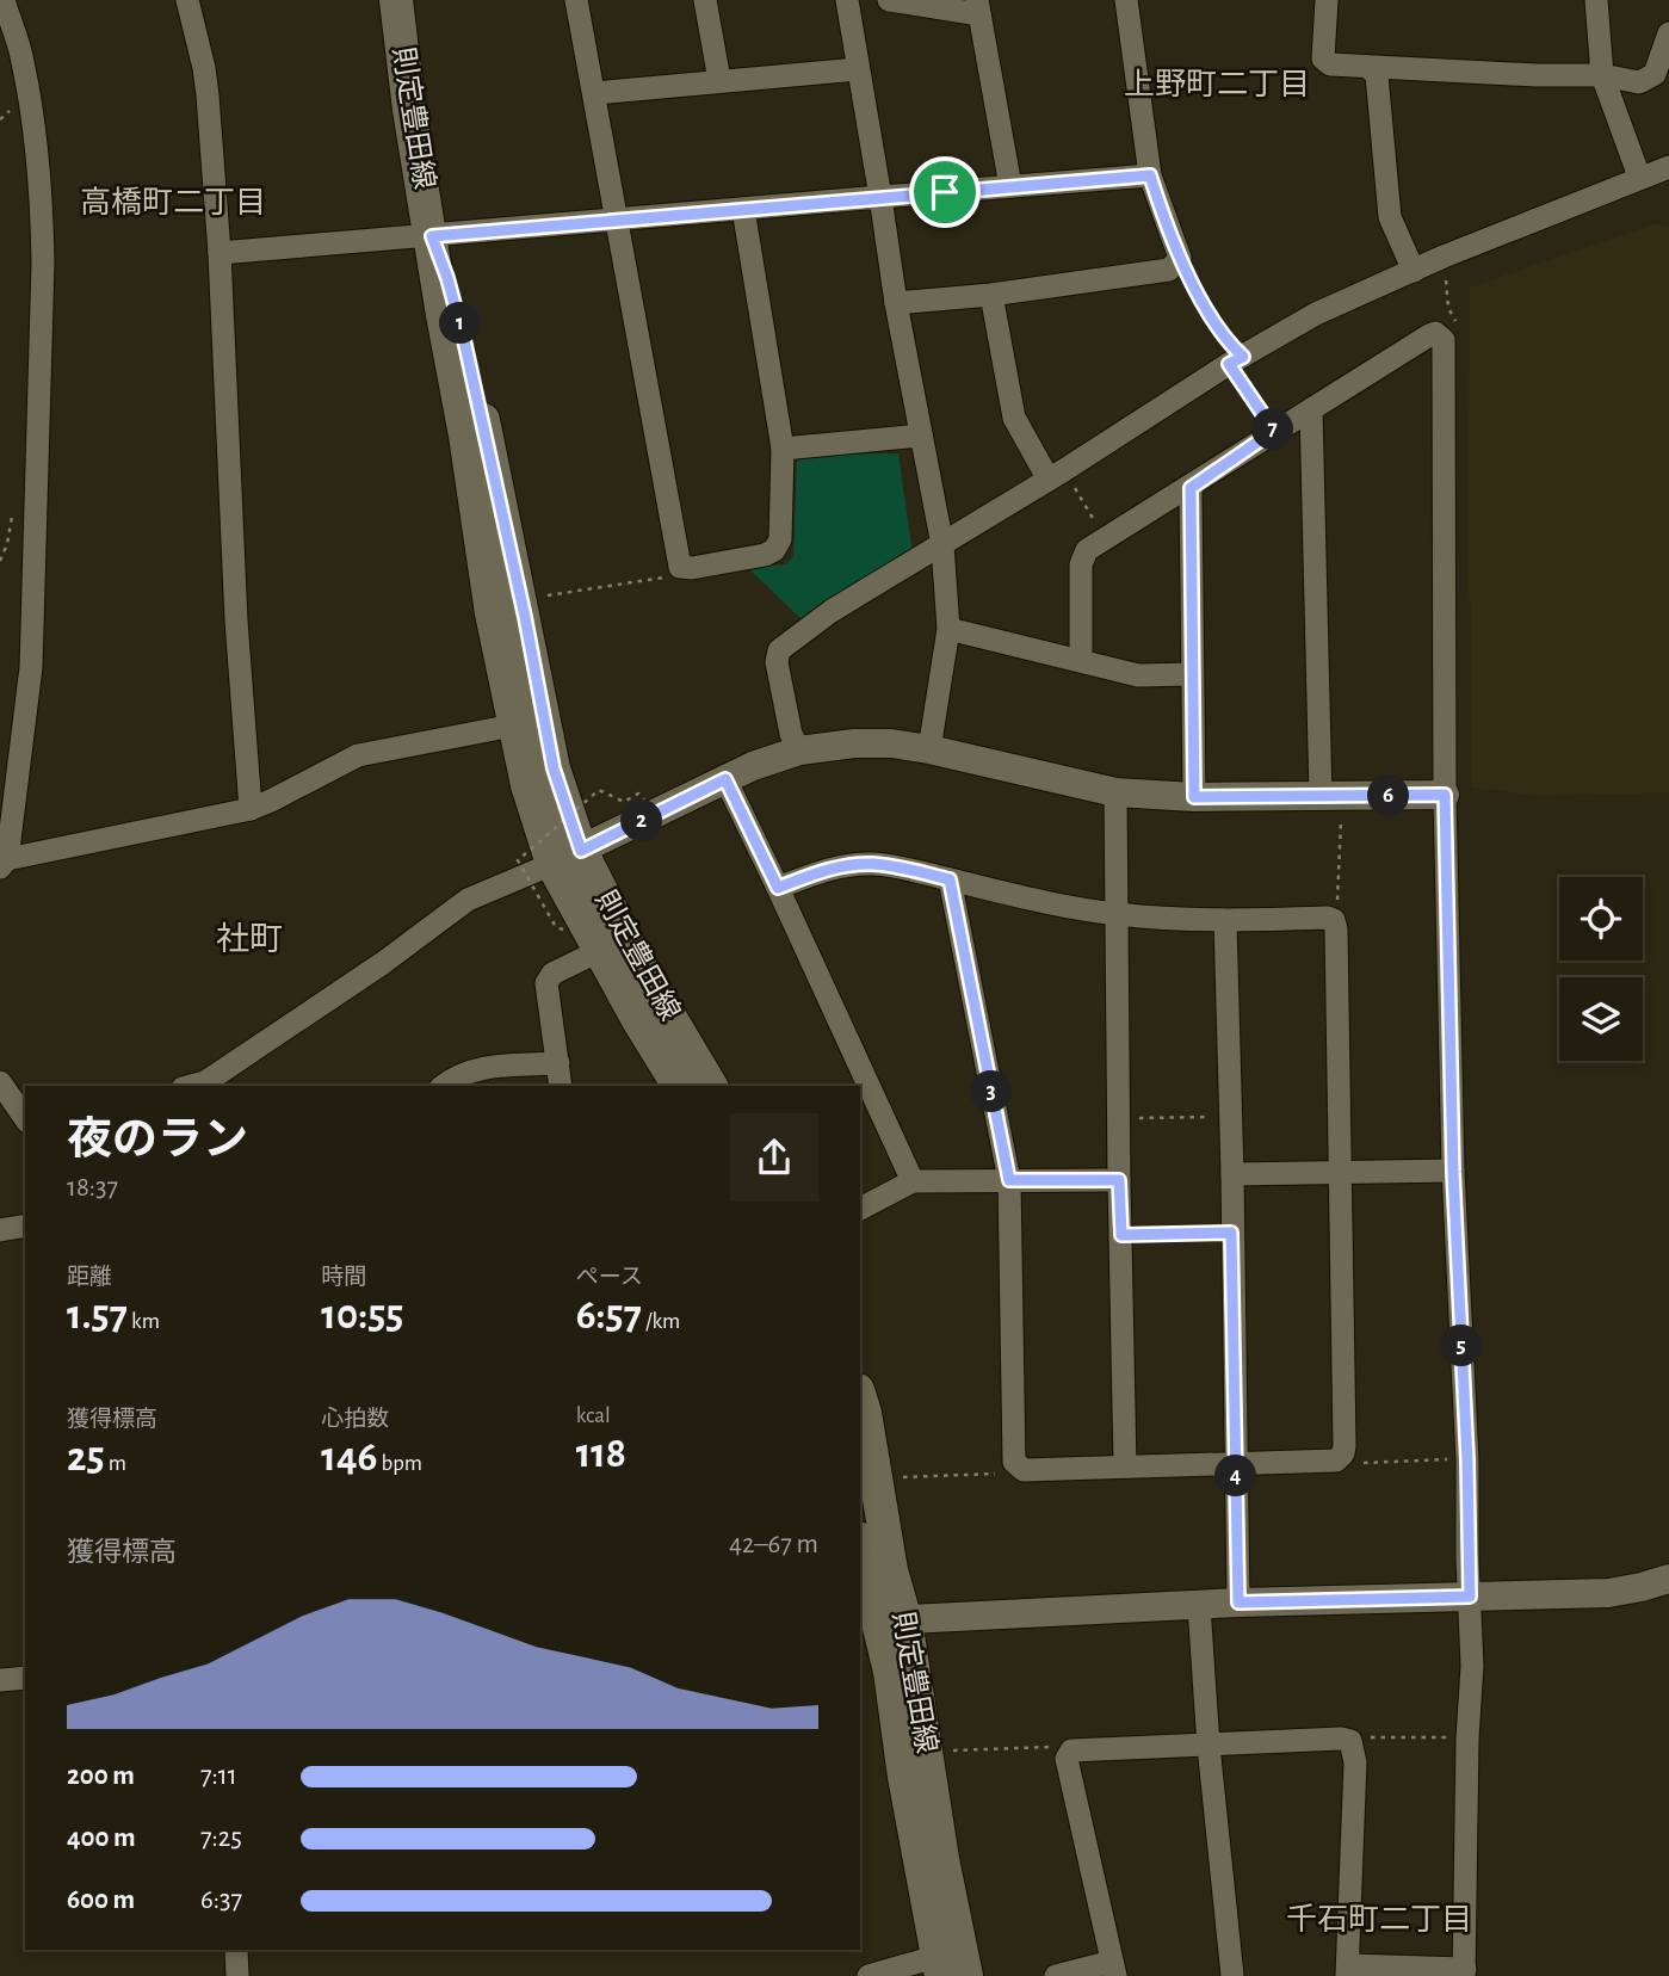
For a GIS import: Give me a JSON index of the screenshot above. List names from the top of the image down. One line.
{"streets":{"main road":["則定豊田線"]},"districts":["上野町二丁目","高橋町二丁目","社町","千石町二丁目"],"page":{"pins":["1","7","6","2","3","5","4"],"heading":["夜のラン","18:37"],"stats":[["距離","1.57 km"],["時間","10:55"],["ペース","6:57 /km"],["獲得標高","25 m"],["心拍数","146 bpm"],["kcal","118"]],"chart":["獲得標高","42–67 m"],"list":[{"name":"200 m","note":"7:11"},{"name":"400 m","note":"7:25"},{"name":"600 m","note":"6:37"}]}}
